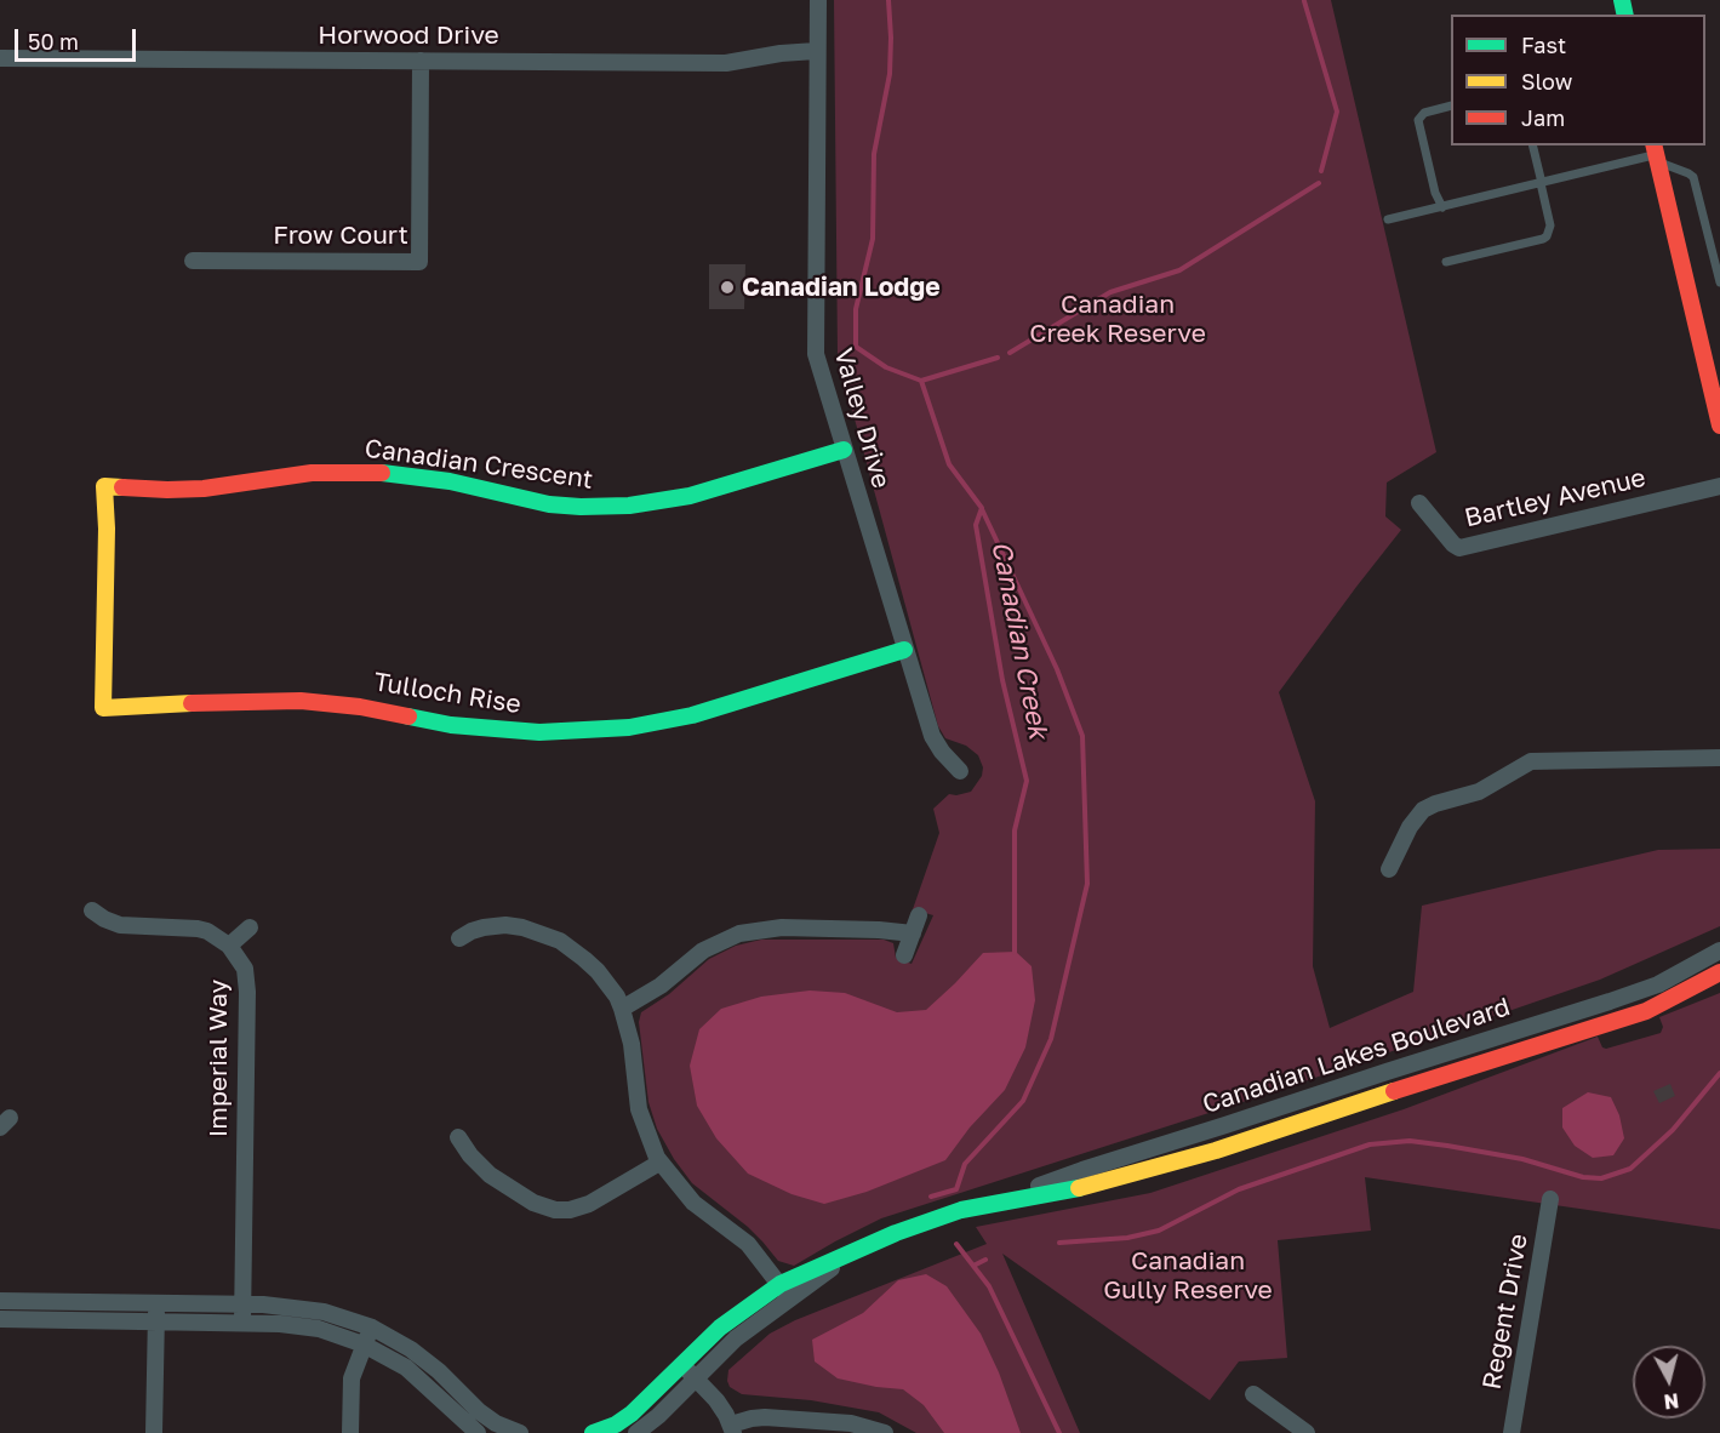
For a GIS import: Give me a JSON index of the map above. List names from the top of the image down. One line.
{"streets":{"street":["Horwood Drive","Frow Court","Valley Drive","Canadian Crescent","Bartley Avenue","Tulloch Rise","Canadian Lakes Boulevard","Imperial Way","Regent Drive"]},"crossings":[["Horwood Drive","Frow Court"],["Horwood Drive","Valley Drive"],["Valley Drive","Canadian Crescent"],["Valley Drive","Tulloch Rise"],["Canadian Crescent","Tulloch Rise"]],"water":["Canadian Creek"],"parks":["Canadian Creek Reserve","Canadian Gully Reserve"],"places":["Canadian Lodge"],"legend":["Fast","Slow","Jam"],"scale_bar":"50 m","north":"bottom"}
